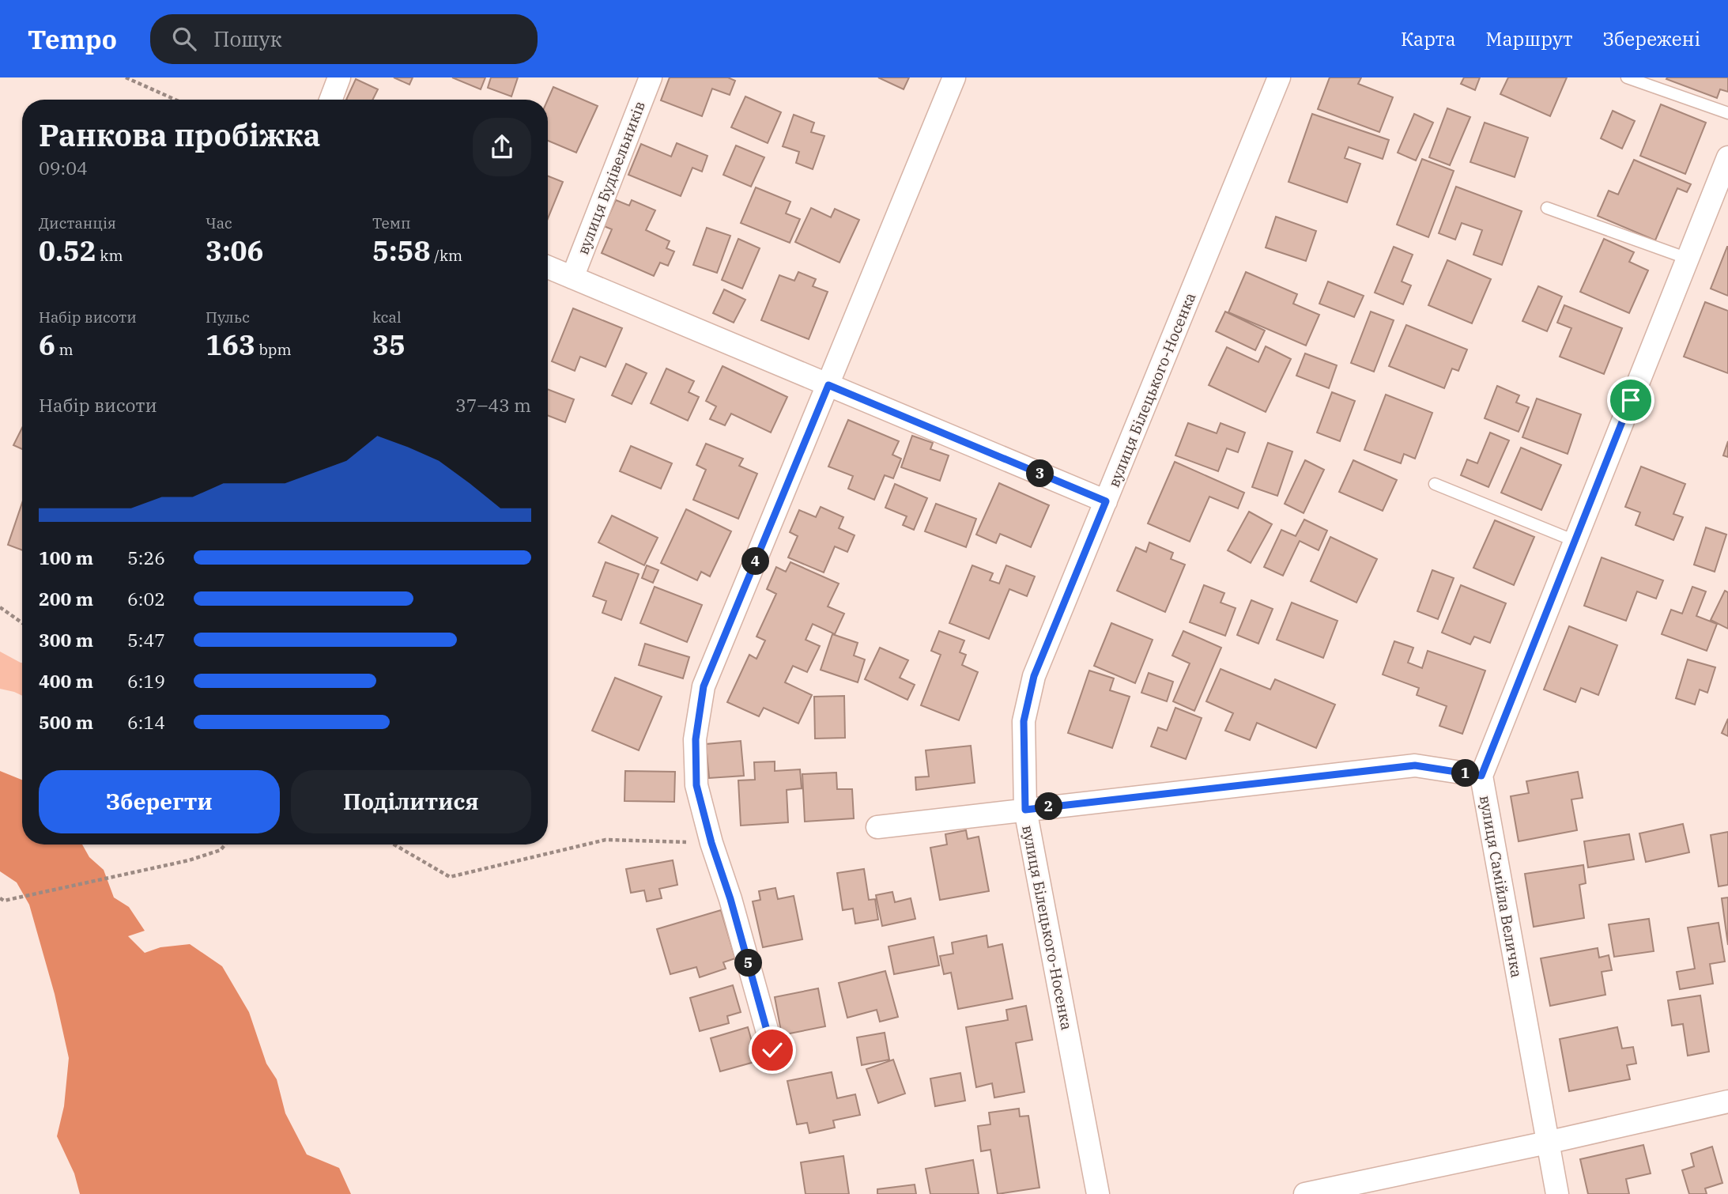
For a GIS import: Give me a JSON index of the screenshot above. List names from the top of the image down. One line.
{"streets":{"street":["вулиця Будівельників","вулиця Білецького-Носенка","вулиця Самійла Величка"]},"page":{"header":"Tempo","search":"Пошук","nav":["Карта","Маршрут","Збережені"],"heading":["Ранкова пробіжка","09:04"],"stats":[["Дистанція","0.52 km"],["Час","3:06"],["Темп","5:58 /km"],["Набір висоти","6 m"],["Пульс","163 bpm"],["kcal","35"]],"chart":["Набір висоти","37–43 m"],"pins":["3","4","1","2","5"],"list":[{"name":"100 m","note":"5:26"},{"name":"200 m","note":"6:02"},{"name":"300 m","note":"5:47"},{"name":"400 m","note":"6:19"},{"name":"500 m","note":"6:14"}],"buttons":["Зберегти","Поділитися"]}}
